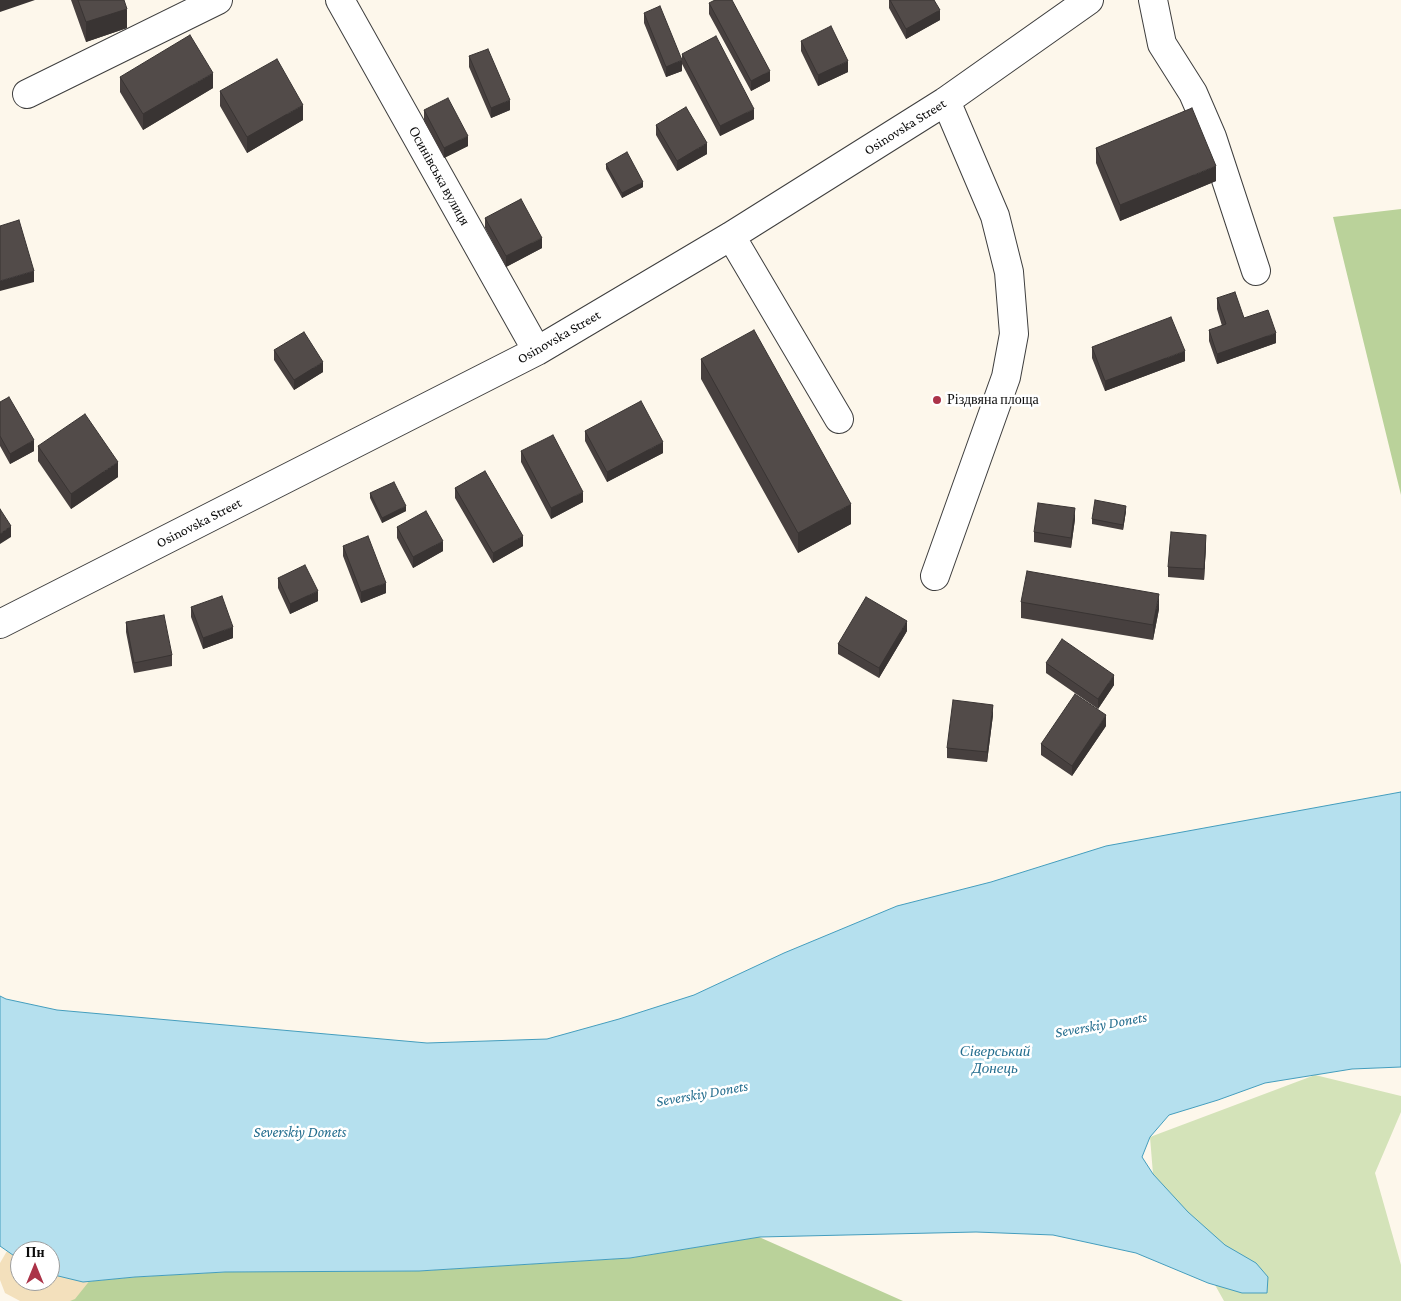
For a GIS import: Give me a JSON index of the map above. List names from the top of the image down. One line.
{"streets":{"street":["Osinovska Street","Осинівська вулиця"]},"crossings":[["Osinovska Street","Осинівська вулиця"]],"water":["Severskiy Donets","Сіверський Донець"],"places":["Різдвяна площа"],"north":"top"}
